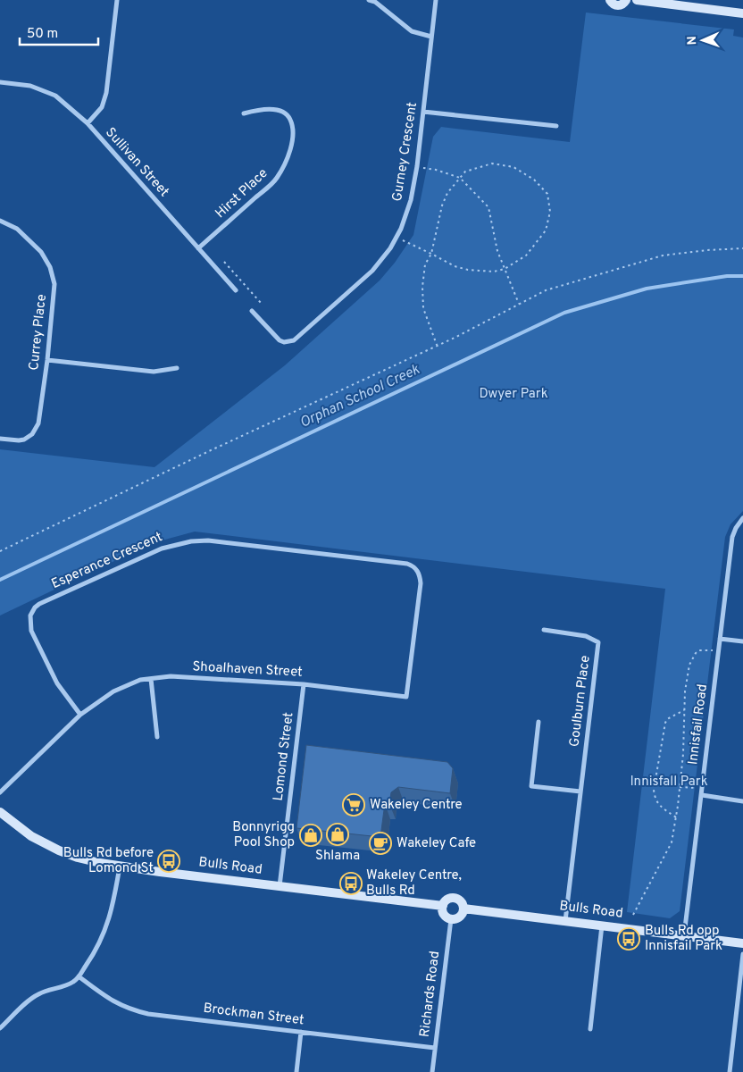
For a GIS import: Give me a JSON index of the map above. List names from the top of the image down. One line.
{"streets":{"street":["Gurney Crescent","Sullivan Street","Hirst Place","Currey Place","Esperance Crescent","Shoalhaven Street","Goulburn Place","Innisfail Road","Lomond Street","Bulls Road","Richards Road","Brockman Street"]},"crossings":[["Sullivan Street","Hirst Place"],["Esperance Crescent","Shoalhaven Street"],["Shoalhaven Street","Lomond Street"],["Goulburn Place","Bulls Road"],["Innisfail Road","Bulls Road"],["Lomond Street","Bulls Road"],["Bulls Road","Richards Road"],["Richards Road","Brockman Street"]],"water":["Orphan School Creek"],"parks":["Dwyer Park","Innisfall Park"],"places":{"supermarket":["Wakeley Centre"],"shop":["Shlama","Bonnyrigg Pool Shop"],"cafe":["Wakeley Cafe"],"bus stop":["Bulls Rd before Lomond St","Wakeley Centre, Bulls Rd","Bulls Rd opp Innisfail Park"]},"scale_bar":"50 m","north":"left"}
